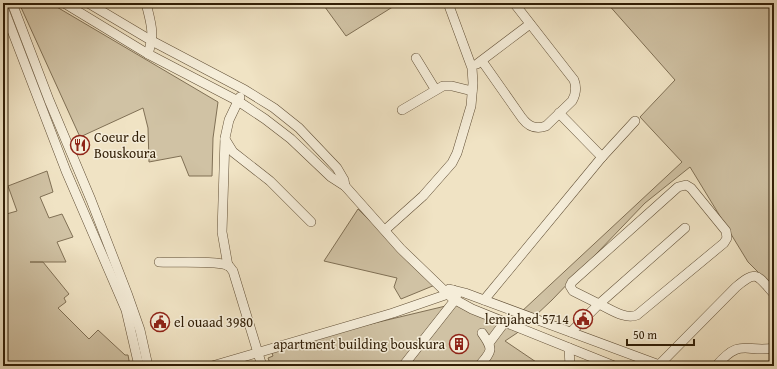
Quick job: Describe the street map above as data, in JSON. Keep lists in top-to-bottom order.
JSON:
{
  "places": {
    "restaurant": ["Coeur de Bouskoura"],
    "public building": ["lemjahed 5714", "el ouaad 3980"],
    "building": ["apartment building bouskura"]
  },
  "scale_bar": "50 m"
}
